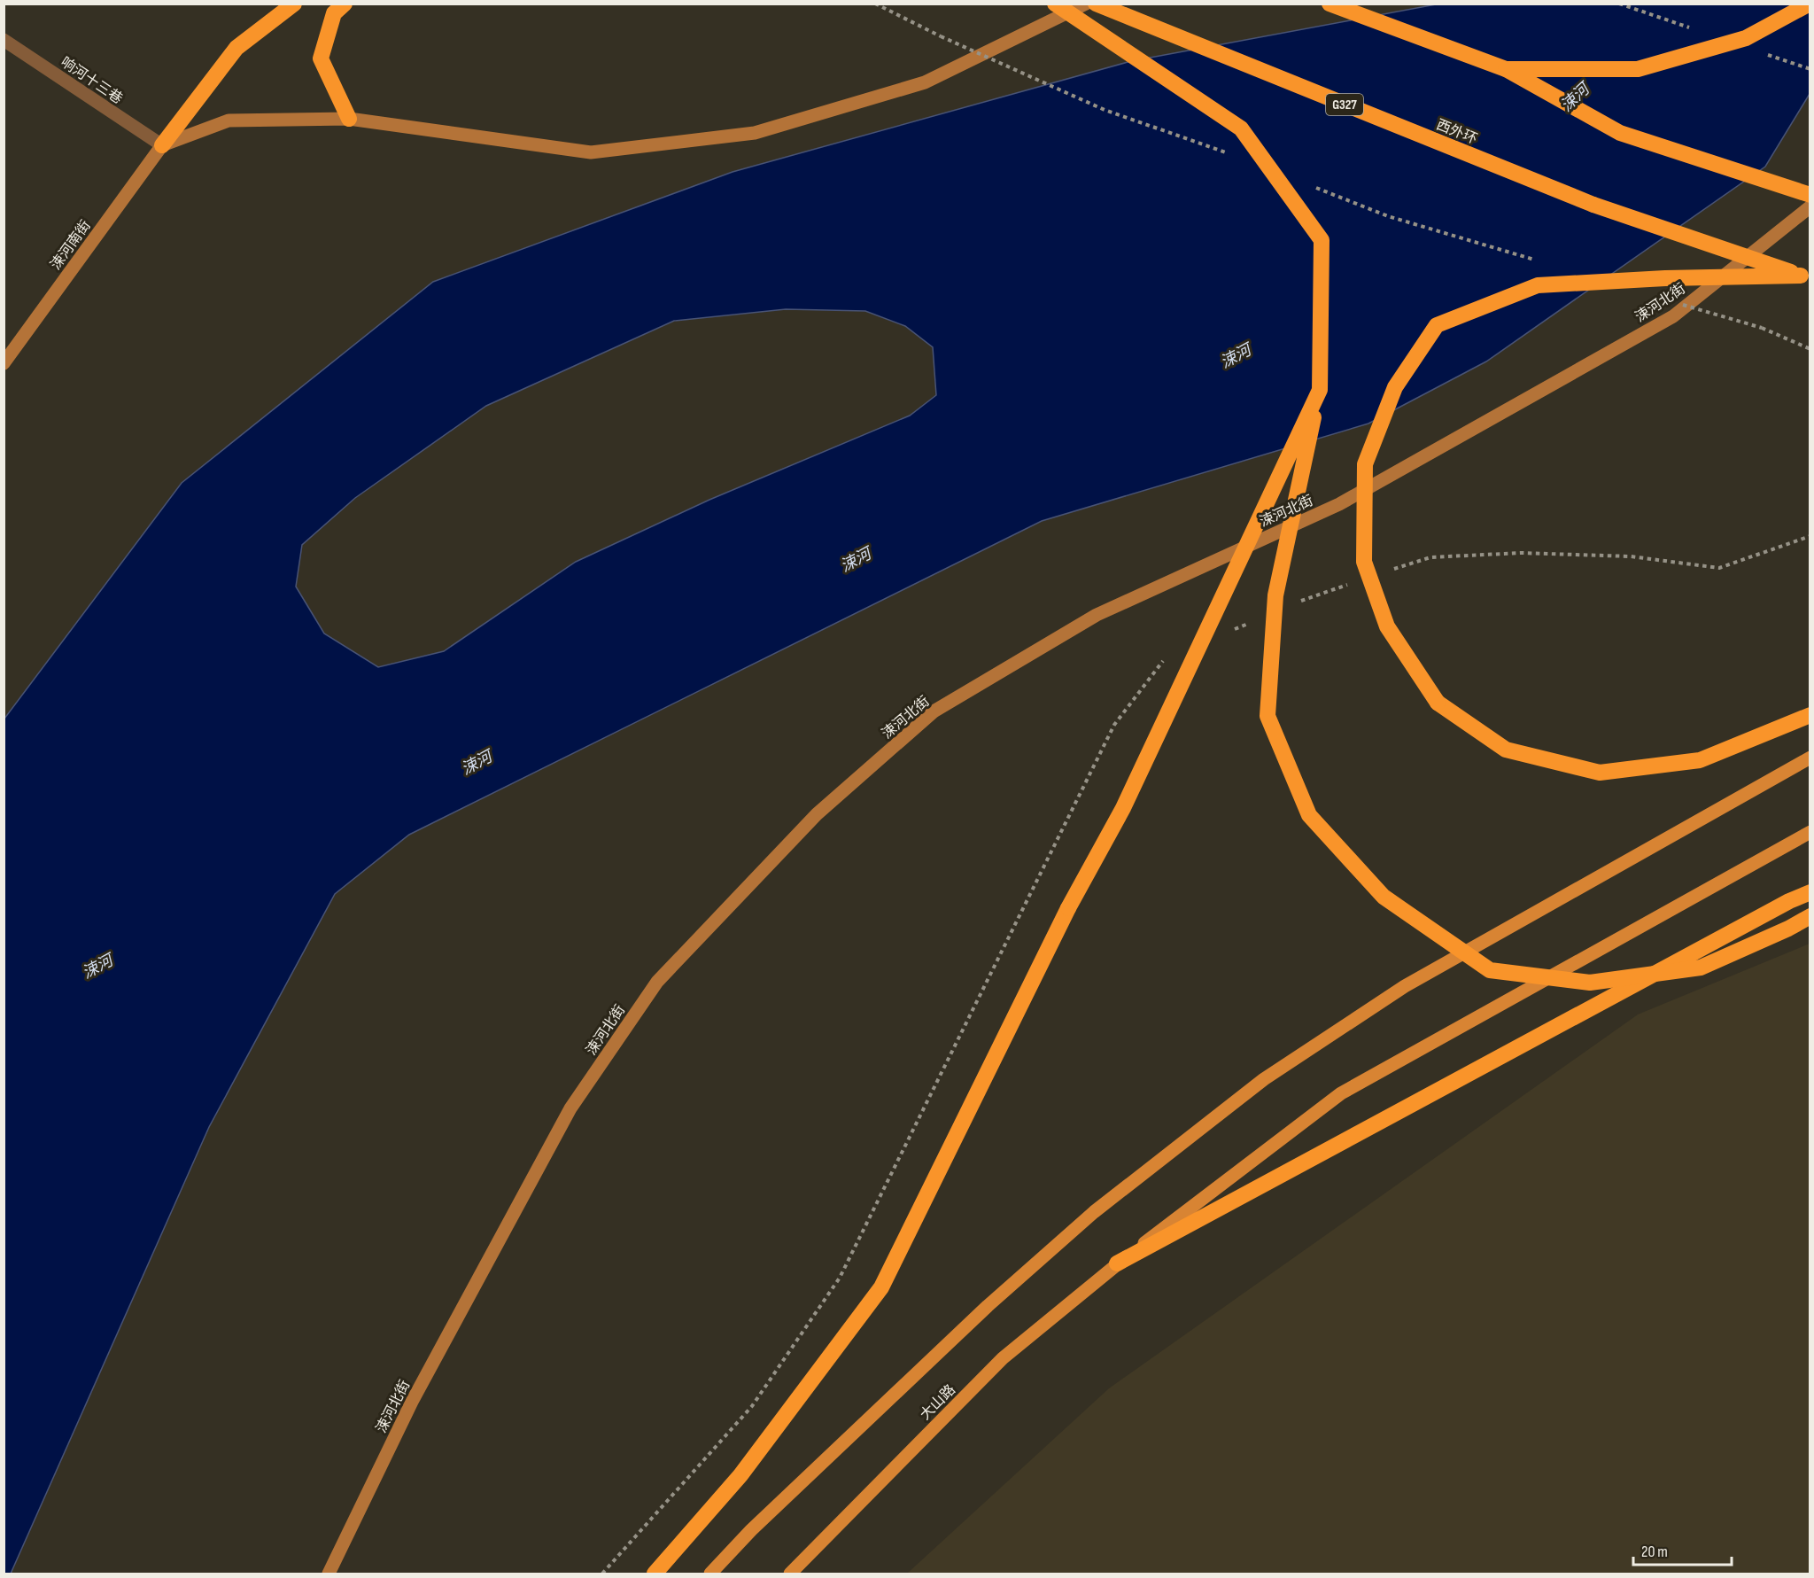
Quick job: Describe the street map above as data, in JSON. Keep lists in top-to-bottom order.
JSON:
{
  "streets": {
    "highway": ["G327", "西外环"],
    "main road": ["涑河南街", "涑河北街", "大山路"],
    "street": ["响河十三巷"]
  },
  "crossings": [
    ["响河十三巷", "涑河南街"]
  ],
  "water": ["涑河"],
  "scale_bar": "20 m"
}
